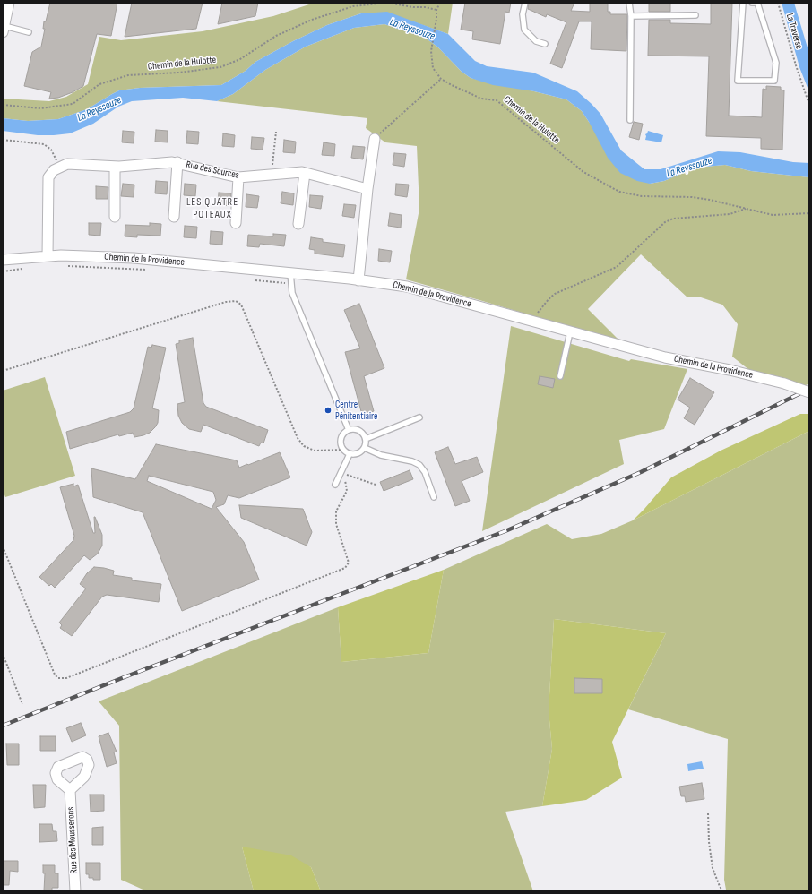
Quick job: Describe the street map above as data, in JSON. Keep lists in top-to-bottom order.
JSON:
{
  "streets": {
    "street": ["Rue des Sources", "Chemin de la Providence", "Rue des Mousserons"],
    "path": ["La Traverse", "Chemin de la Hulotte"]
  },
  "districts": ["LES QUATRE POTEAUX"],
  "water": ["La Reyssouze"],
  "places": ["Centre Pénitentiaire"]
}
